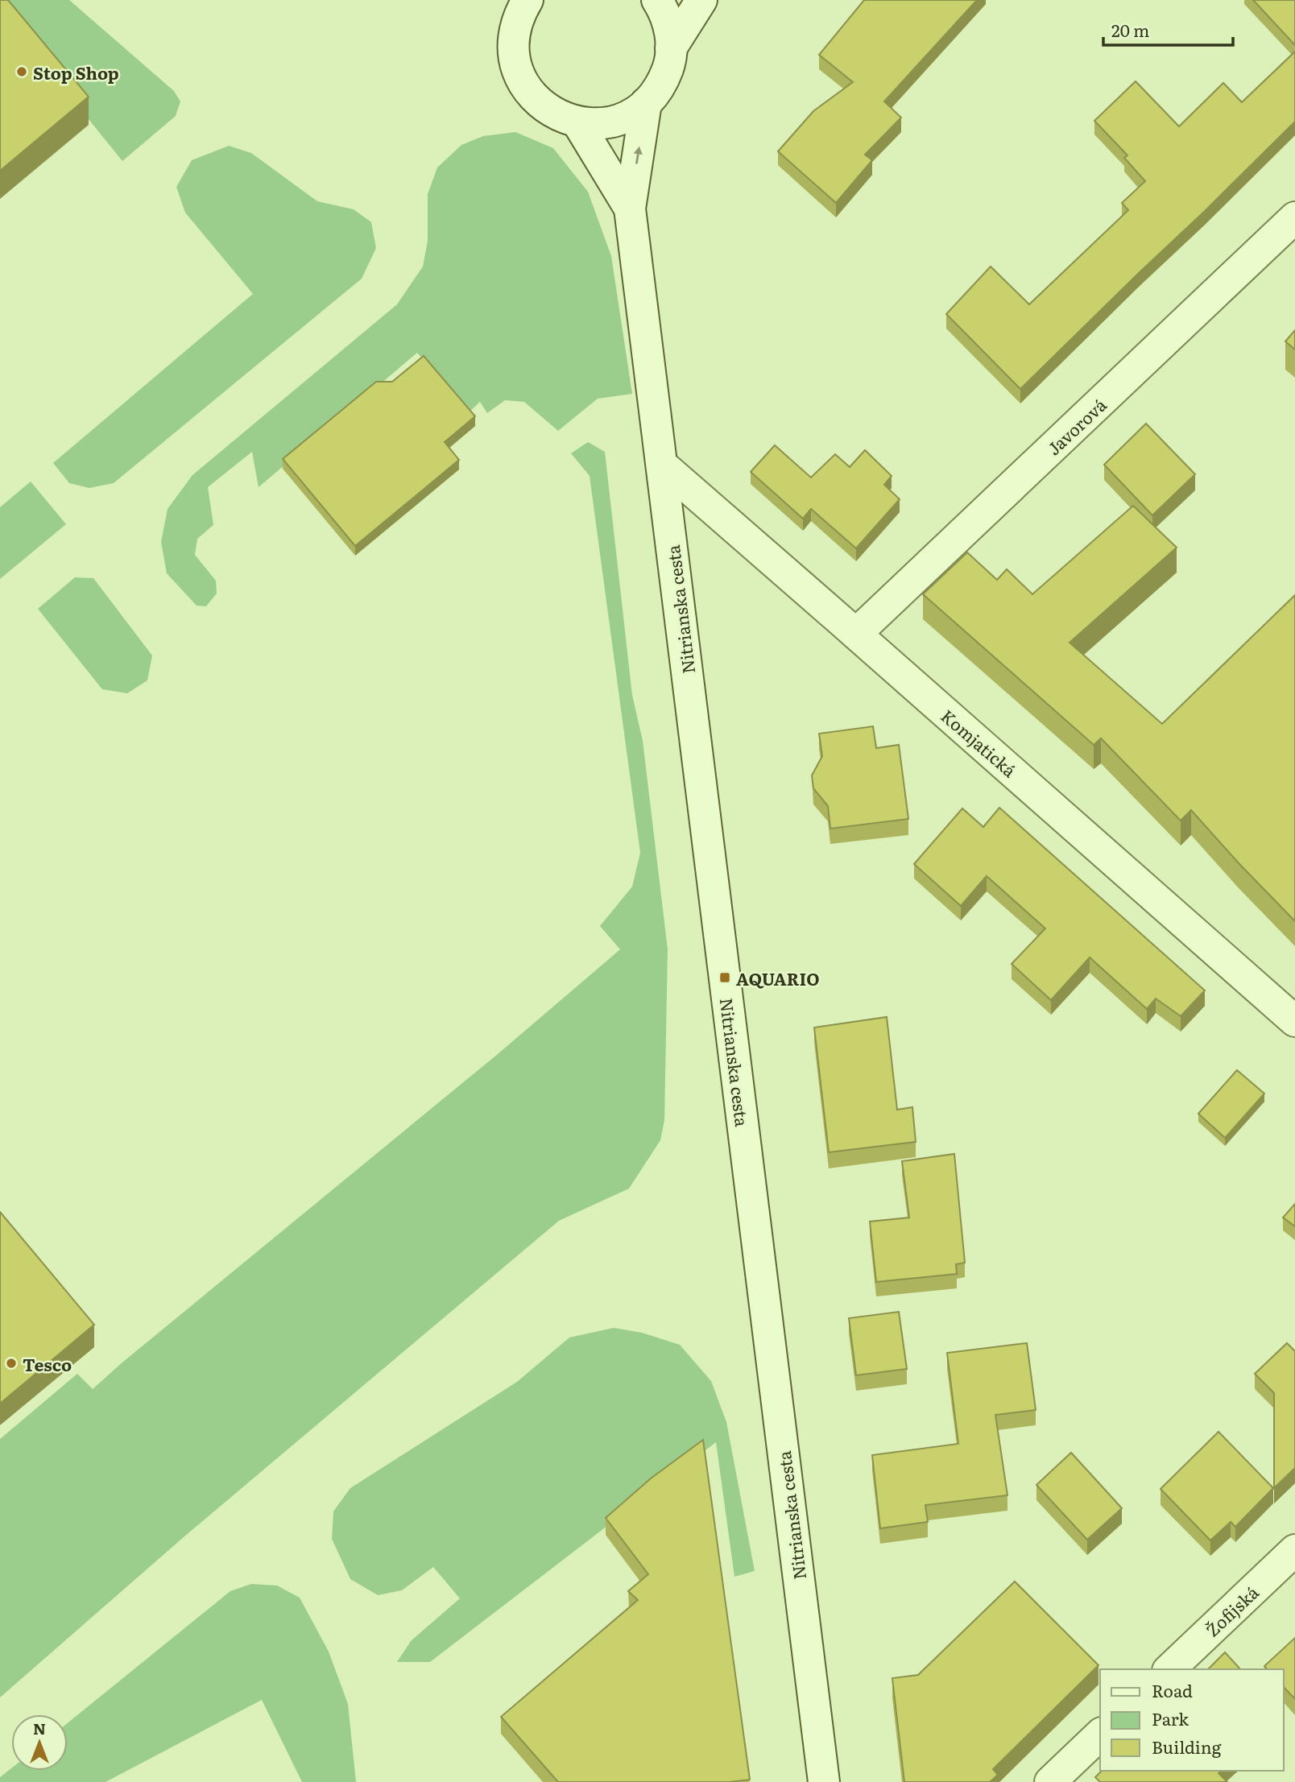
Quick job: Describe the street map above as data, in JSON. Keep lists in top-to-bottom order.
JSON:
{
  "streets": {
    "main road": [
      "Javorová",
      "Nitrianska cesta",
      "Komjatická",
      "Žofijská"
    ]
  },
  "crossings": [
    ["Javorová", "Komjatická"],
    ["Nitrianska cesta", "Komjatická"]
  ],
  "places": {
    "other": ["Stop Shop", "Tesco"],
    "transit": ["AQUARIO"]
  },
  "legend": ["Road", "Park", "Building"],
  "scale_bar": "20 m",
  "north": "top"
}
